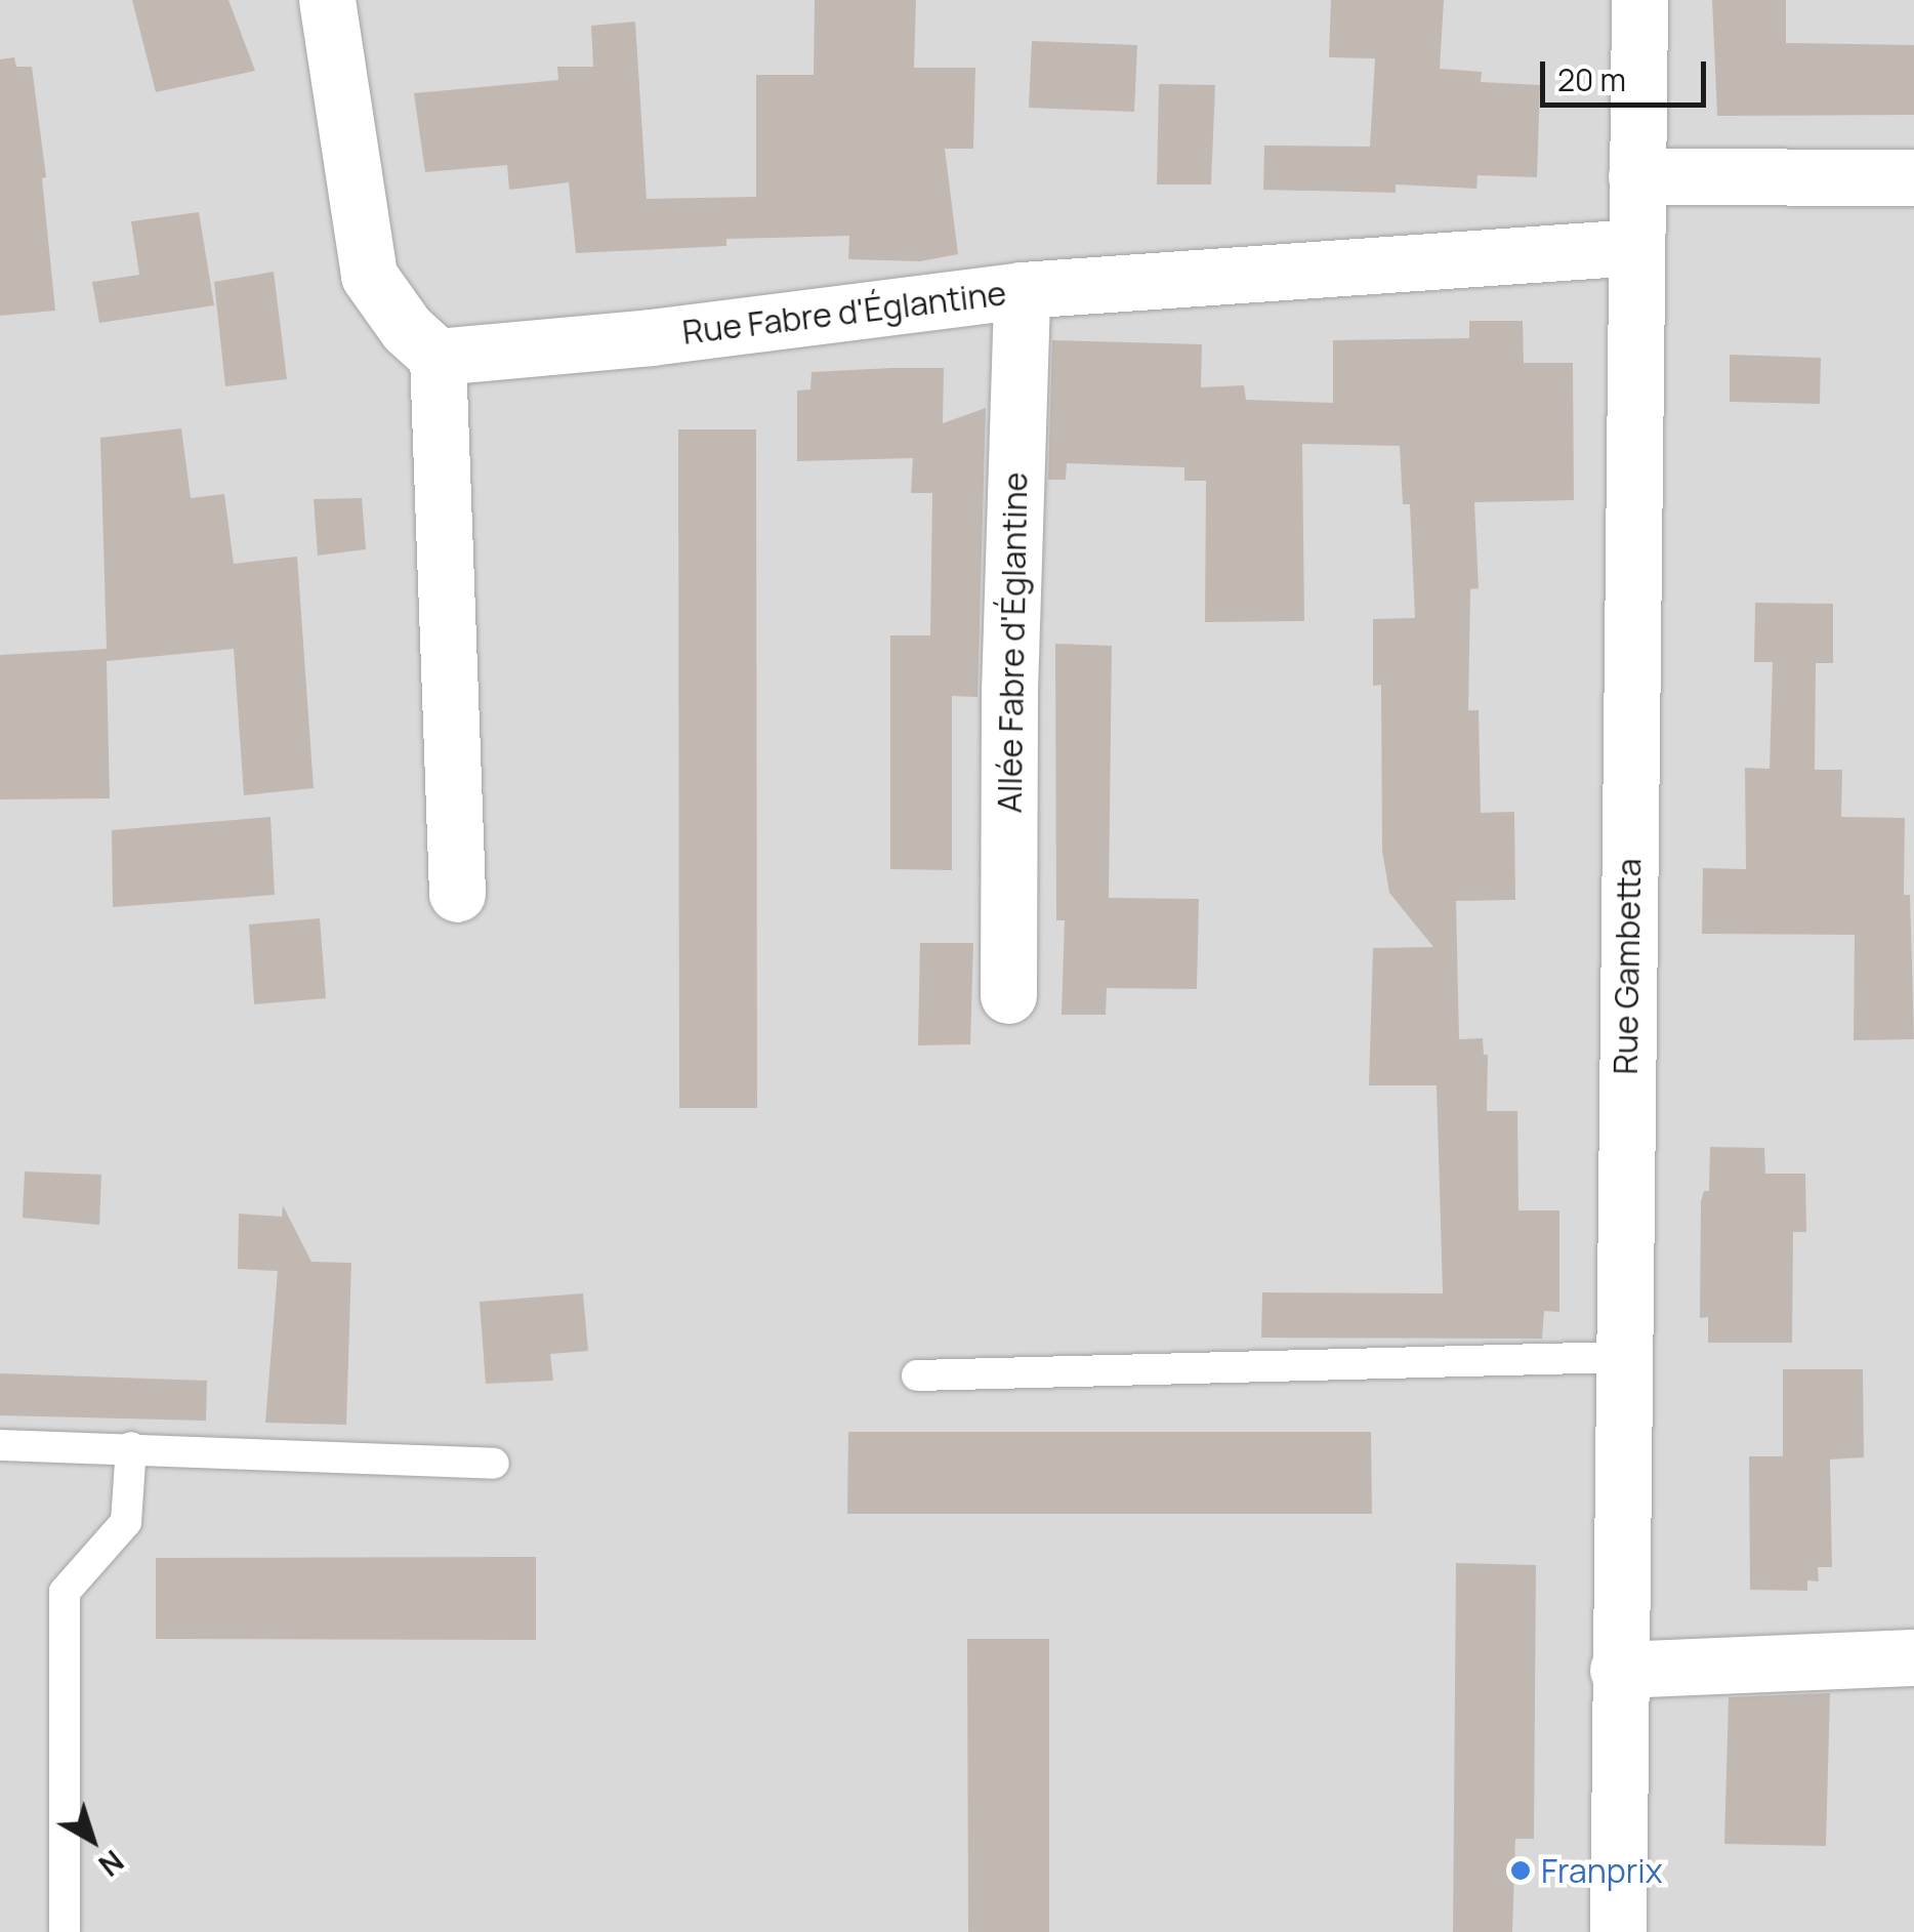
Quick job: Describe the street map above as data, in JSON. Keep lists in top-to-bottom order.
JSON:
{
  "streets": {
    "street": ["Rue Fabre d'Églantine", "Allée Fabre d'Églantine", "Rue Gambetta"]
  },
  "crossings": [
    ["Rue Fabre d'Églantine", "Allée Fabre d'Églantine"],
    ["Rue Fabre d'Églantine", "Rue Gambetta"]
  ],
  "places": ["Franprix"],
  "scale_bar": "20 m",
  "north": "bottom right"
}
